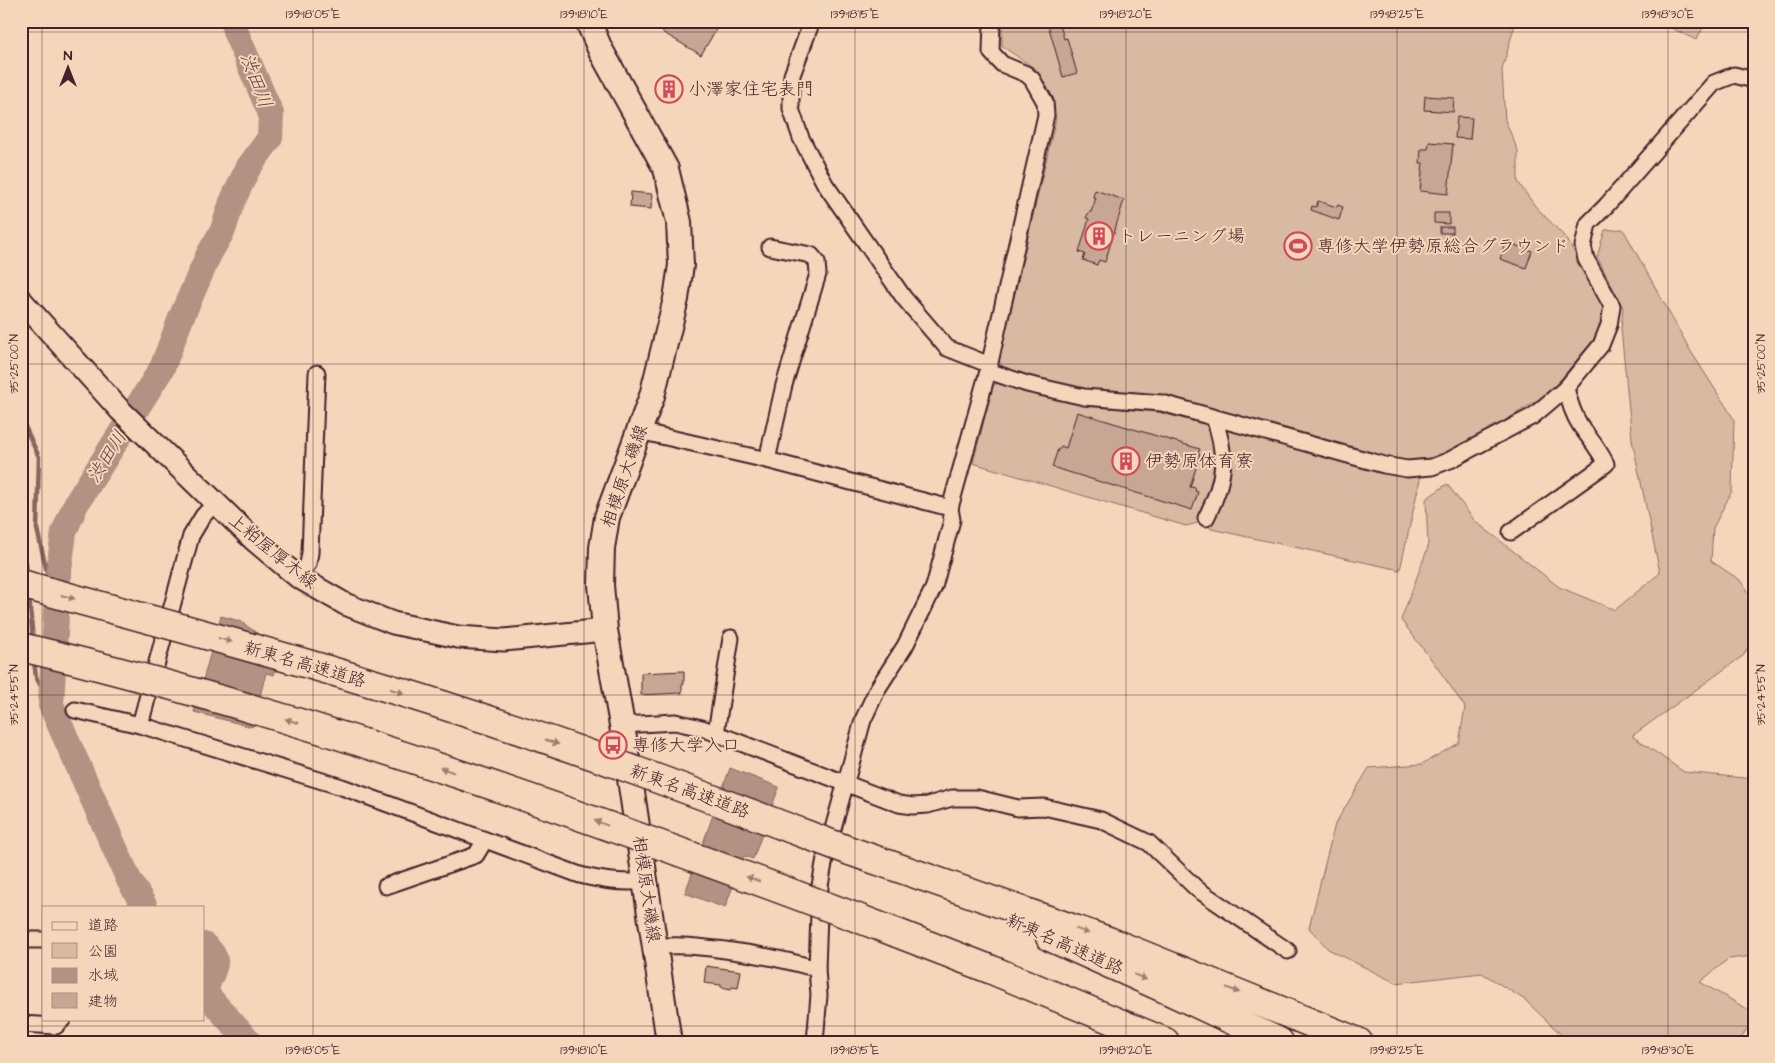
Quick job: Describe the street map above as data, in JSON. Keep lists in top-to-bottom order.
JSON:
{
  "streets": {
    "highway": ["新東名高速道路"],
    "main road": ["相模原大磯線", "上粕屋厚木線"]
  },
  "crossings": [
    ["相模原大磯線", "上粕屋厚木線"]
  ],
  "water": ["渋田川"],
  "places": {
    "building": ["小澤家住宅表門", "トレーニング場", "伊勢原体育寮"],
    "sports": ["専修大学伊勢原総合グラウンド"],
    "bus stop": ["専修大学入口"]
  },
  "legend": [
    "道路",
    "公園",
    "水域",
    "建物"
  ],
  "north": "top",
  "coordinates": [
    "139°18'05\"E",
    "139°18'10\"E",
    "139°18'15\"E",
    "139°18'20\"E",
    "139°18'25\"E",
    "139°18'30\"E",
    "35°25'00\"N",
    "35°24'55\"N"
  ]
}
